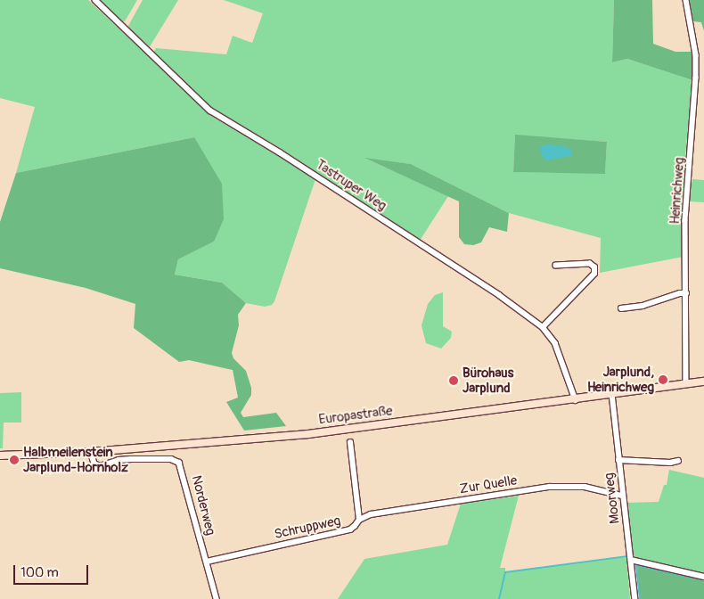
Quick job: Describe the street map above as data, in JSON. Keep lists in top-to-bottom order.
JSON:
{
  "streets": {
    "main road": ["Europastraße"],
    "street": [
      "Tastruper Weg",
      "Heinrichweg",
      "Zur Quelle",
      "Moorweg",
      "Norderweg",
      "Schruppweg"
    ]
  },
  "crossings": [
    ["Tastruper Weg", "Europastraße"],
    ["Heinrichweg", "Europastraße"],
    ["Europastraße", "Moorweg"],
    ["Europastraße", "Norderweg"],
    ["Zur Quelle", "Moorweg"],
    ["Zur Quelle", "Schruppweg"],
    ["Norderweg", "Schruppweg"]
  ],
  "places": ["Jarplund, Heinrichweg", "Bürohaus Jarplund", "Halbmeilenstein Jarplund-Hornholz"],
  "scale_bar": "100 m"
}
